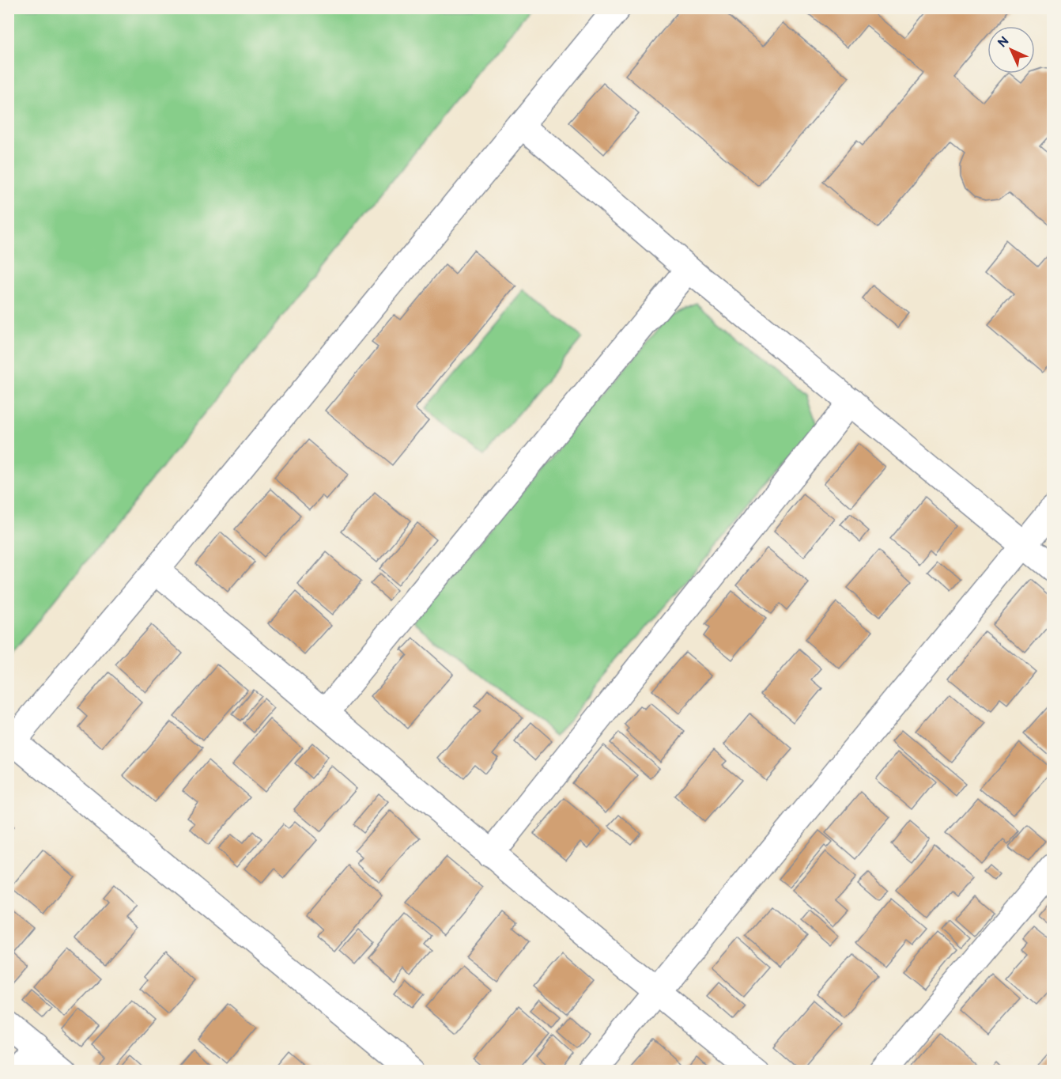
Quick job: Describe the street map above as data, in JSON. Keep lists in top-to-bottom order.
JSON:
{
  "north": "top left"
}
